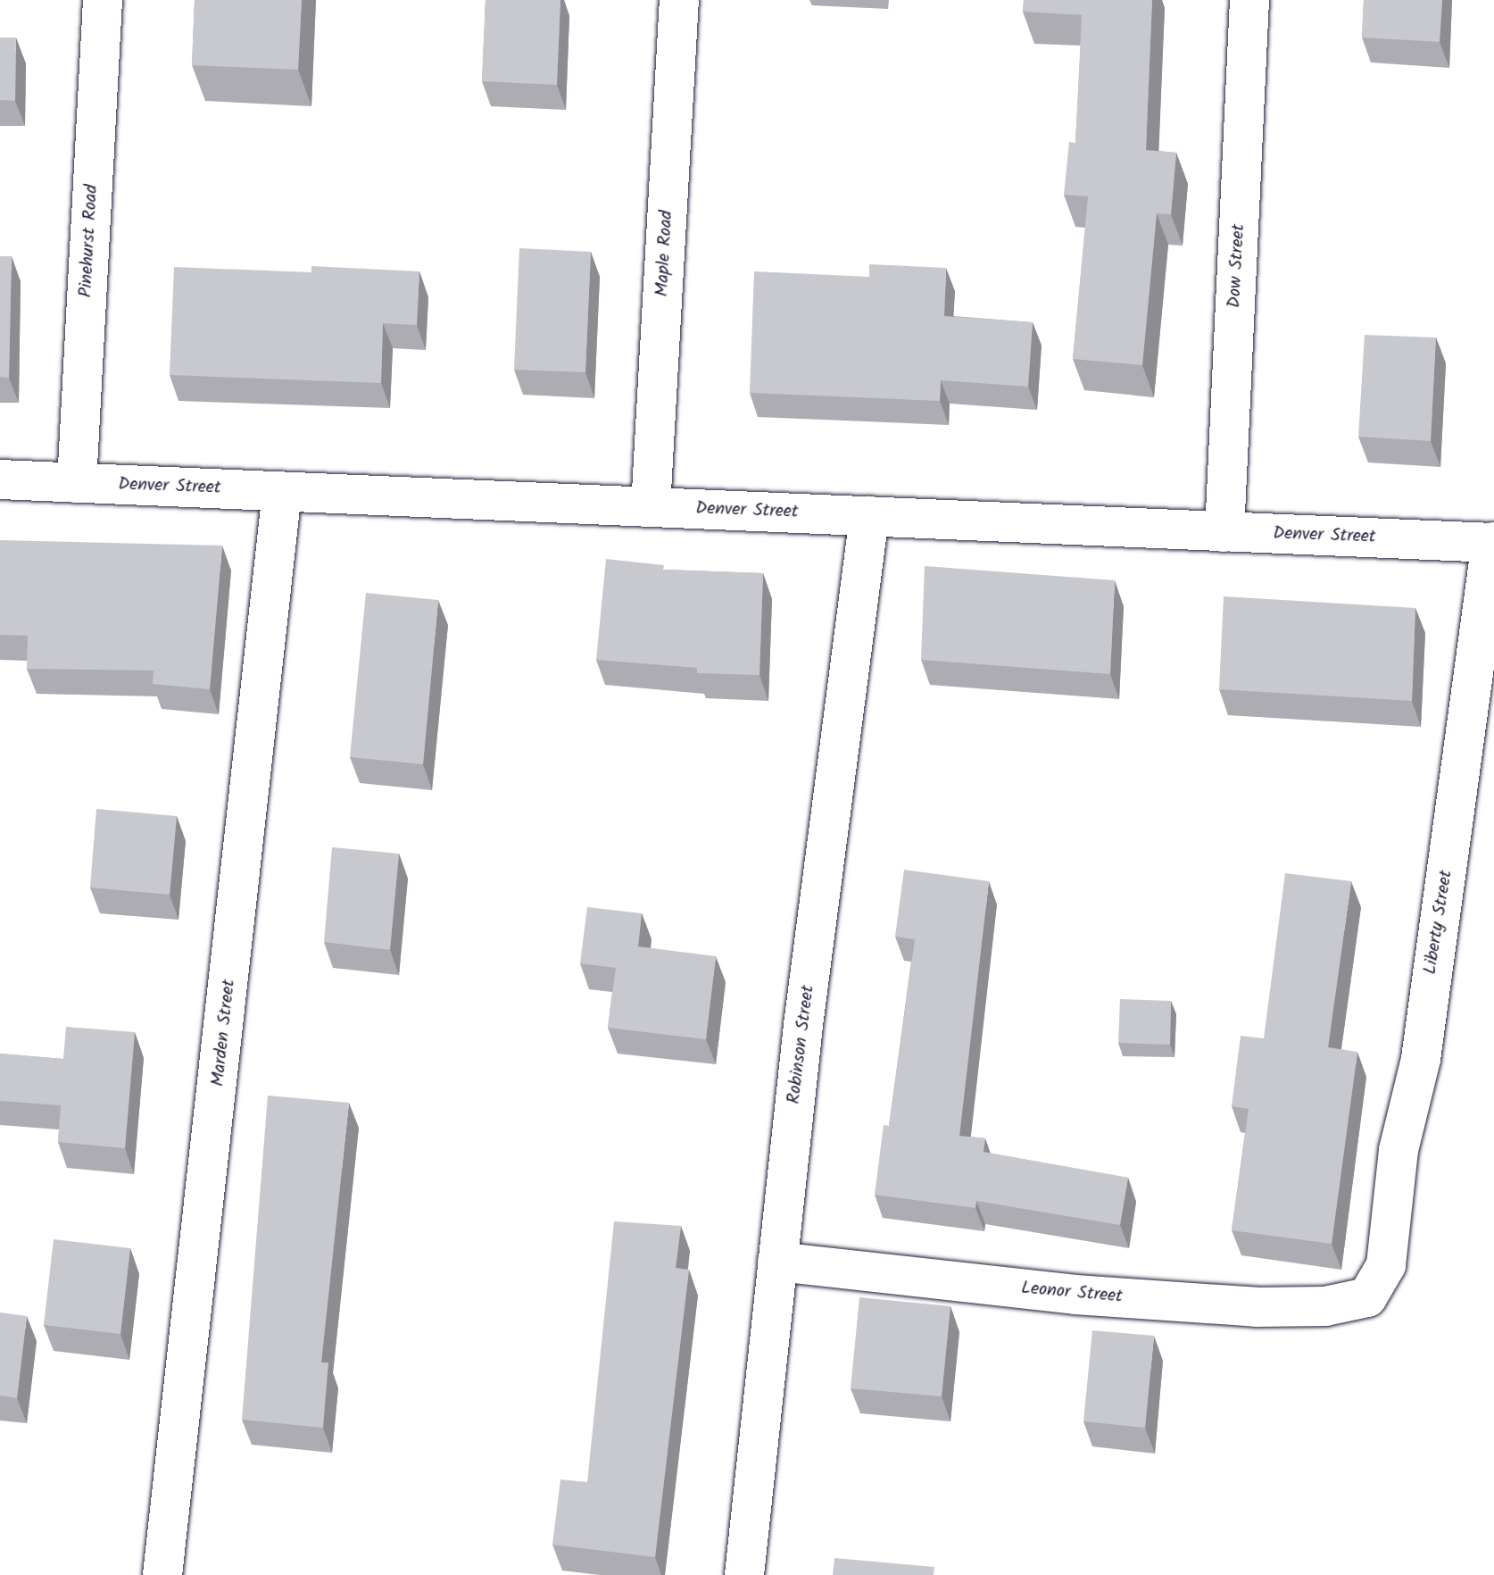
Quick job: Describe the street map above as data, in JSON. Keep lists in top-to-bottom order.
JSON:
{
  "streets": {
    "street": [
      "Pinehurst Road",
      "Maple Road",
      "Dow Street",
      "Denver Street",
      "Liberty Street",
      "Marden Street",
      "Robinson Street",
      "Leonor Street"
    ]
  },
  "crossings": [
    ["Pinehurst Road", "Denver Street"],
    ["Maple Road", "Denver Street"],
    ["Dow Street", "Denver Street"],
    ["Denver Street", "Liberty Street"],
    ["Denver Street", "Marden Street"],
    ["Denver Street", "Robinson Street"],
    ["Liberty Street", "Leonor Street"],
    ["Robinson Street", "Leonor Street"]
  ]
}
